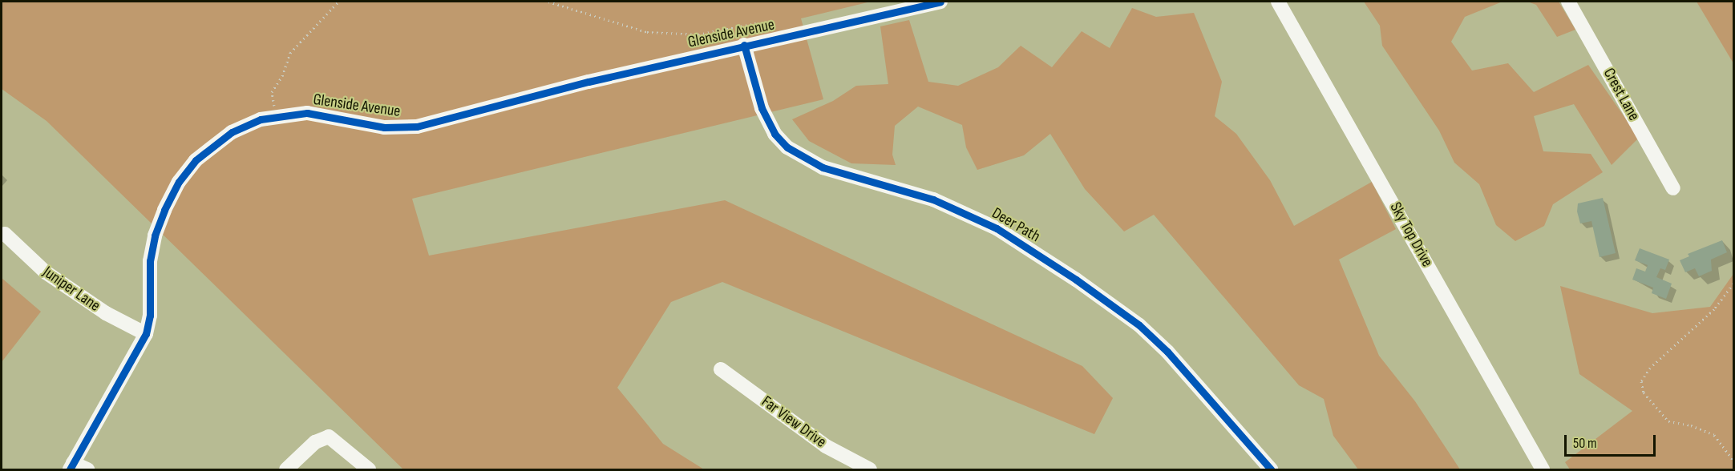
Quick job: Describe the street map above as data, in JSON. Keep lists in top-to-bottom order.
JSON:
{
  "streets": {
    "street": [
      "Glenside Avenue",
      "Crest Lane",
      "Deer Path",
      "Sky Top Drive",
      "Juniper Lane",
      "Far View Drive"
    ]
  },
  "crossings": [
    ["Glenside Avenue", "Deer Path"],
    ["Glenside Avenue", "Juniper Lane"]
  ],
  "scale_bar": "50 m"
}
